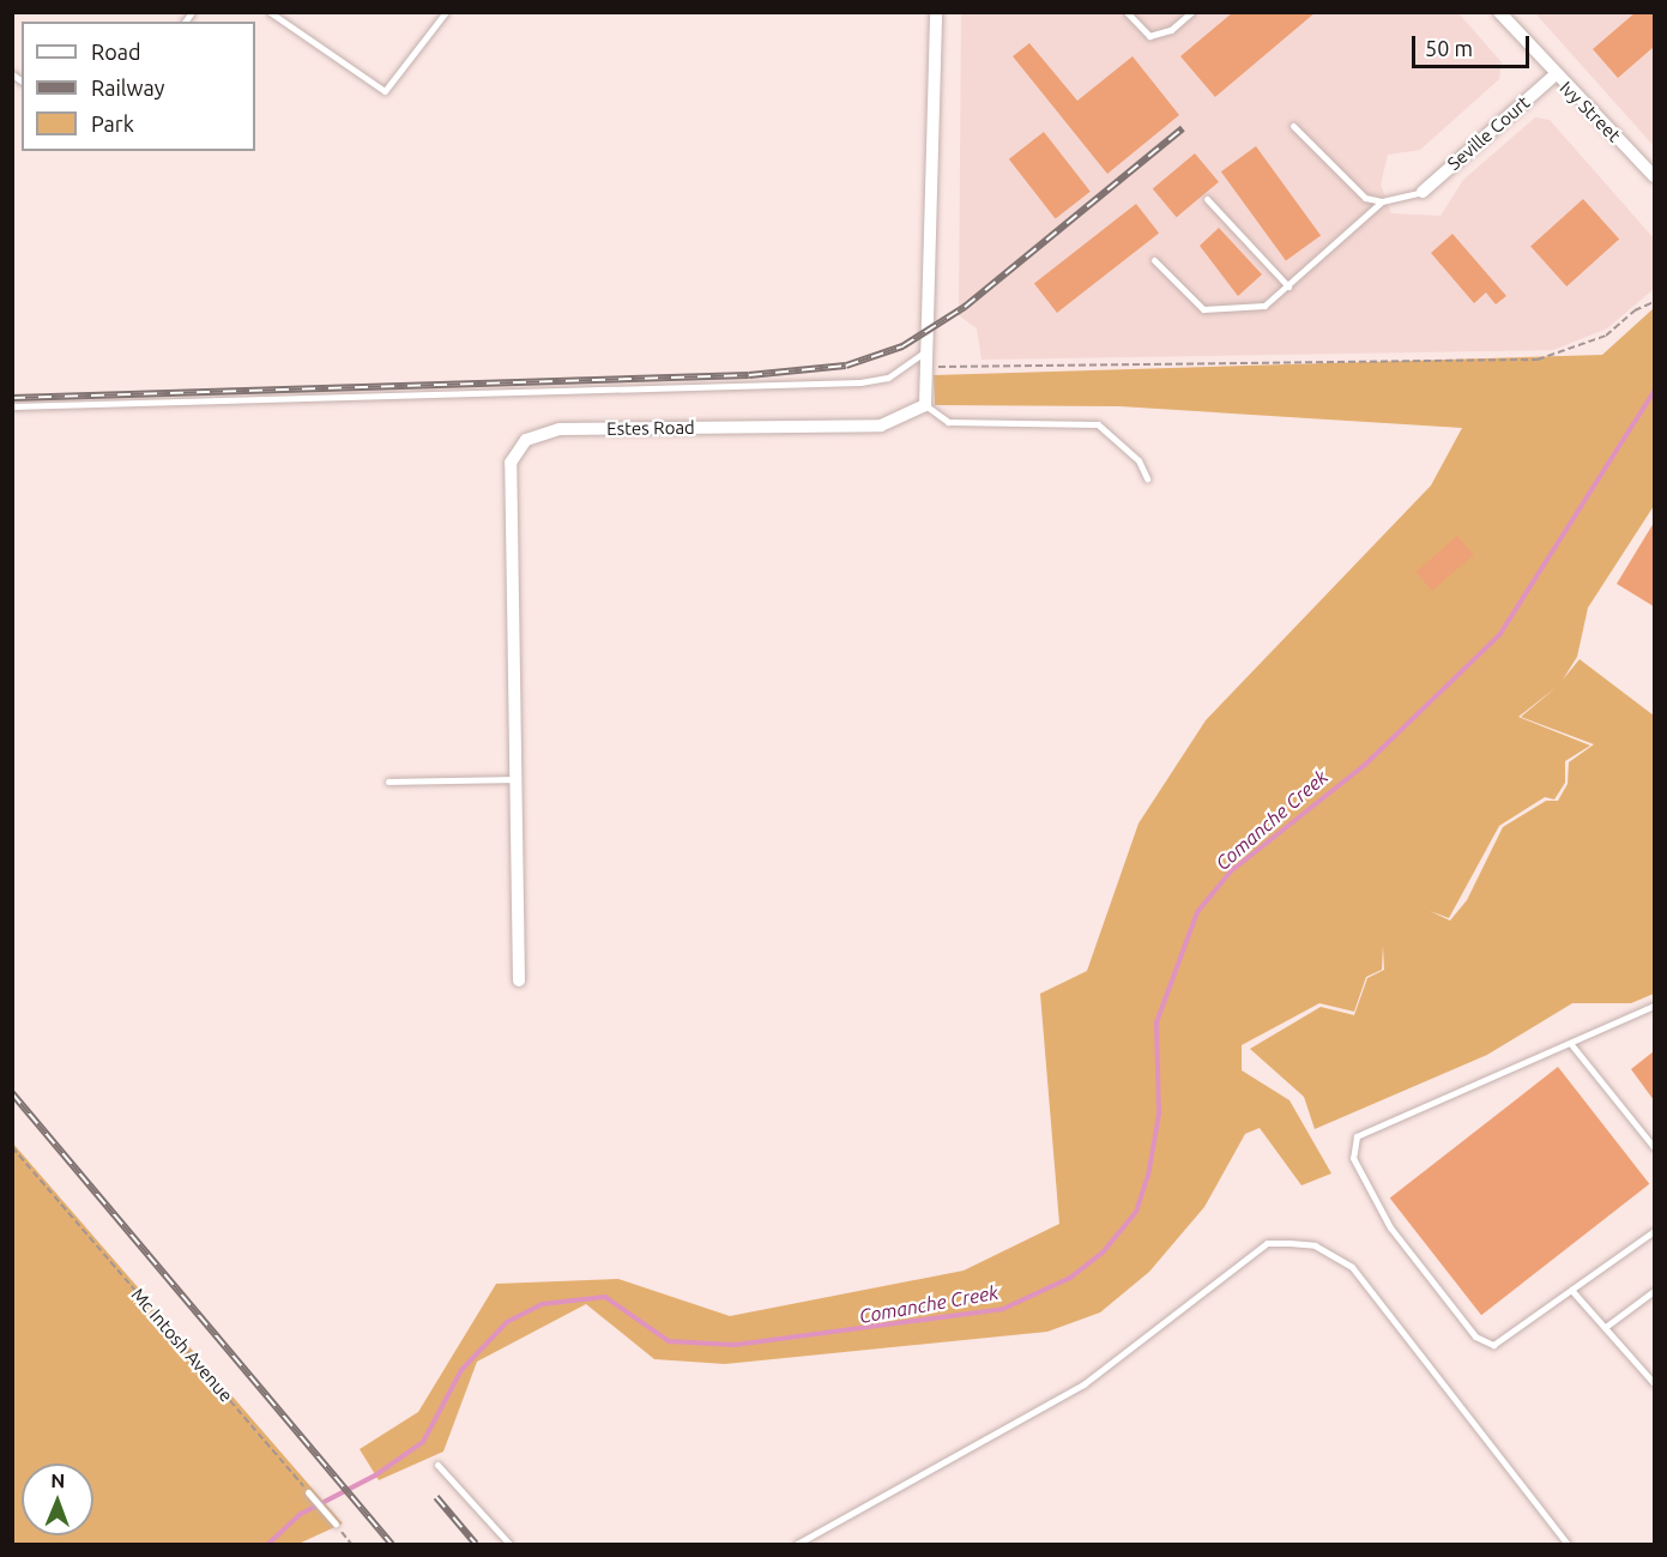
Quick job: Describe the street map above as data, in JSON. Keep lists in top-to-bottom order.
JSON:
{
  "streets": {
    "street": ["Ivy Street", "Seville Court", "Estes Road"],
    "path": ["Mc Intosh Avenue"]
  },
  "crossings": [
    ["Ivy Street", "Seville Court"]
  ],
  "water": ["Comanche Creek"],
  "legend": ["Road", "Railway", "Park"],
  "scale_bar": "50 m",
  "north": "top"
}
